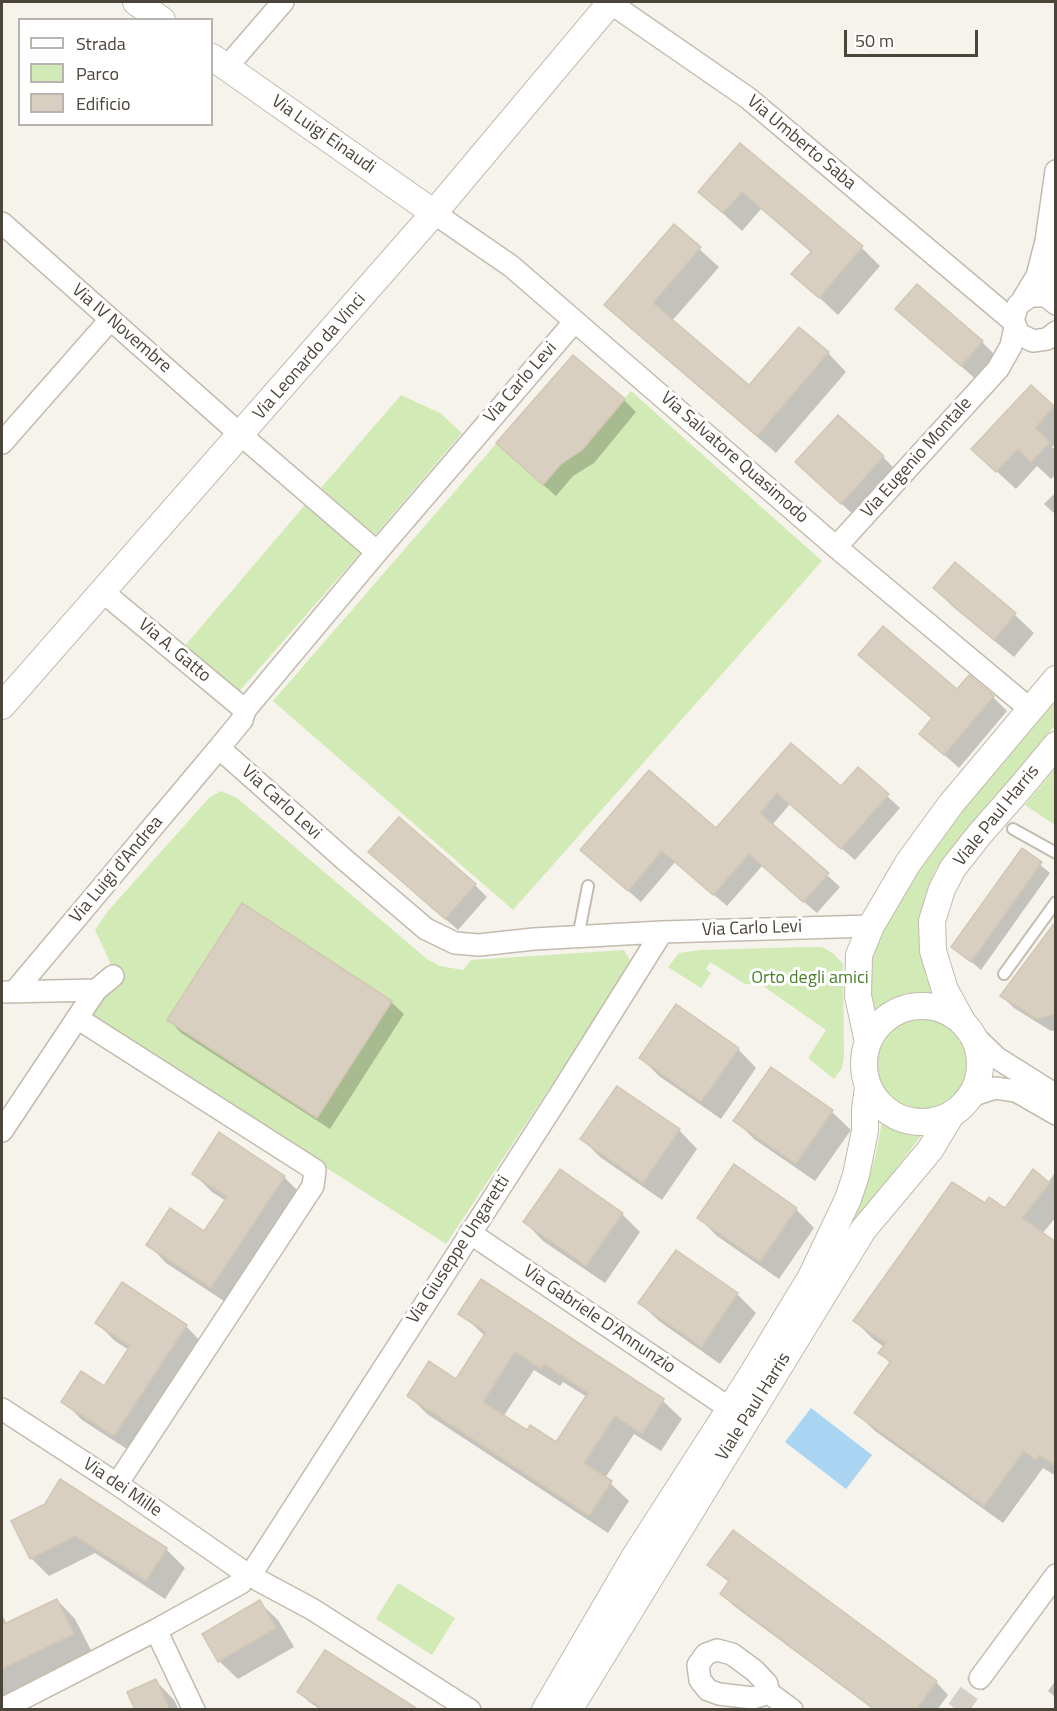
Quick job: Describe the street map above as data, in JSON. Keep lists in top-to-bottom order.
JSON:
{
  "streets": {
    "street": [
      "Via Luigi Einaudi",
      "Via Umberto Saba",
      "Via IV Novembre",
      "Via Leonardo da Vinci",
      "Via Carlo Levi",
      "Via Salvatore Quasimodo",
      "Via Eugenio Montale",
      "Via A. Gatto",
      "Viale Paul Harris",
      "Via Luigi d'Andrea",
      "Via Giuseppe Ungaretti",
      "Via Gabriele D'Annunzio",
      "Via dei Mille"
    ]
  },
  "crossings": [
    ["Via Luigi Einaudi", "Via Leonardo da Vinci"],
    ["Via Luigi Einaudi", "Via Salvatore Quasimodo"],
    ["Via Umberto Saba", "Via Leonardo da Vinci"],
    ["Via Umberto Saba", "Via Eugenio Montale"],
    ["Via IV Novembre", "Via Leonardo da Vinci"],
    ["Via IV Novembre", "Via Carlo Levi"],
    ["Via Leonardo da Vinci", "Via Salvatore Quasimodo"],
    ["Via Leonardo da Vinci", "Via A. Gatto"],
    ["Via Carlo Levi", "Via Salvatore Quasimodo"],
    ["Via Carlo Levi", "Via A. Gatto"],
    ["Via Carlo Levi", "Via Luigi d'Andrea"],
    ["Via Carlo Levi", "Via Giuseppe Ungaretti"],
    ["Via Salvatore Quasimodo", "Via Eugenio Montale"],
    ["Viale Paul Harris", "Via Gabriele D'Annunzio"],
    ["Via Giuseppe Ungaretti", "Via Gabriele D'Annunzio"],
    ["Via Giuseppe Ungaretti", "Via dei Mille"]
  ],
  "parks": ["Orto degli amici"],
  "legend": ["Strada", "Parco", "Edificio"],
  "scale_bar": "50 m"
}
